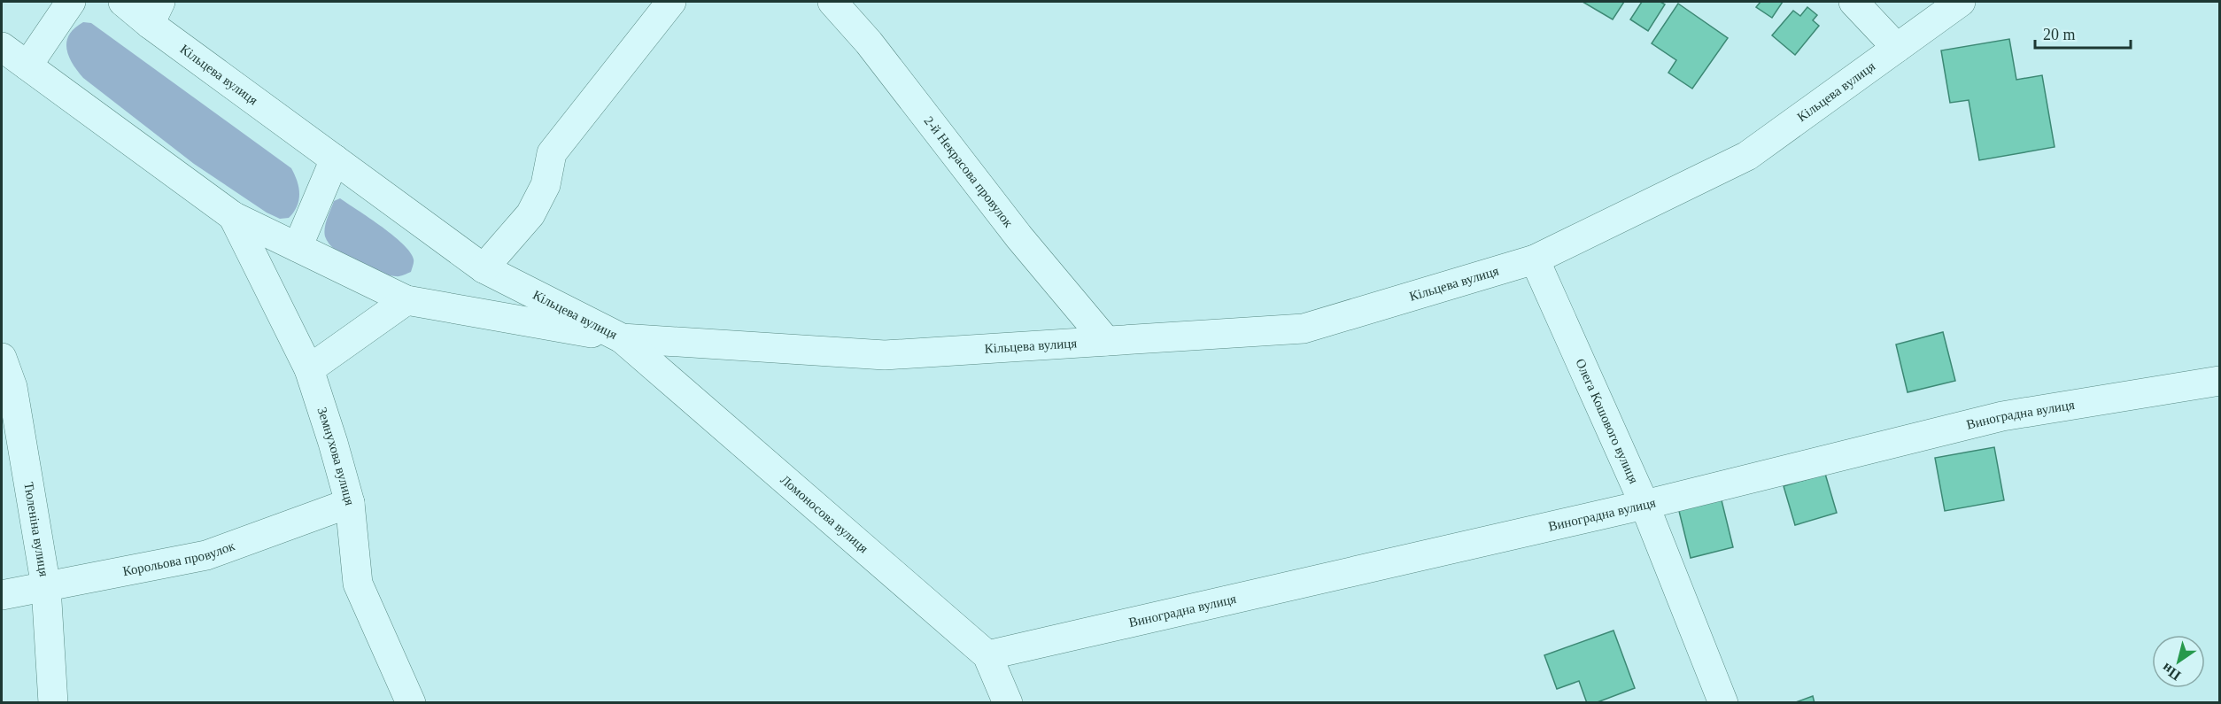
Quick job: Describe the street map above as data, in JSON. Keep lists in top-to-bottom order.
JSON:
{
  "streets": {
    "street": [
      "Кільцева вулиця",
      "2-й Некрасова провулок",
      "Виноградна вулиця",
      "Олега Кошового вулиця",
      "Земнухова вулиця",
      "Ломоносова вулиця",
      "Тюленіна вулиця",
      "Корольова провулок"
    ]
  },
  "crossings": [
    ["Кільцева вулиця", "2-й Некрасова провулок"],
    ["Кільцева вулиця", "Олега Кошового вулиця"],
    ["Кільцева вулиця", "Ломоносова вулиця"],
    ["Виноградна вулиця", "Олега Кошового вулиця"],
    ["Виноградна вулиця", "Ломоносова вулиця"],
    ["Земнухова вулиця", "Корольова провулок"],
    ["Тюленіна вулиця", "Корольова провулок"]
  ],
  "scale_bar": "20 m",
  "north": "bottom left"
}
